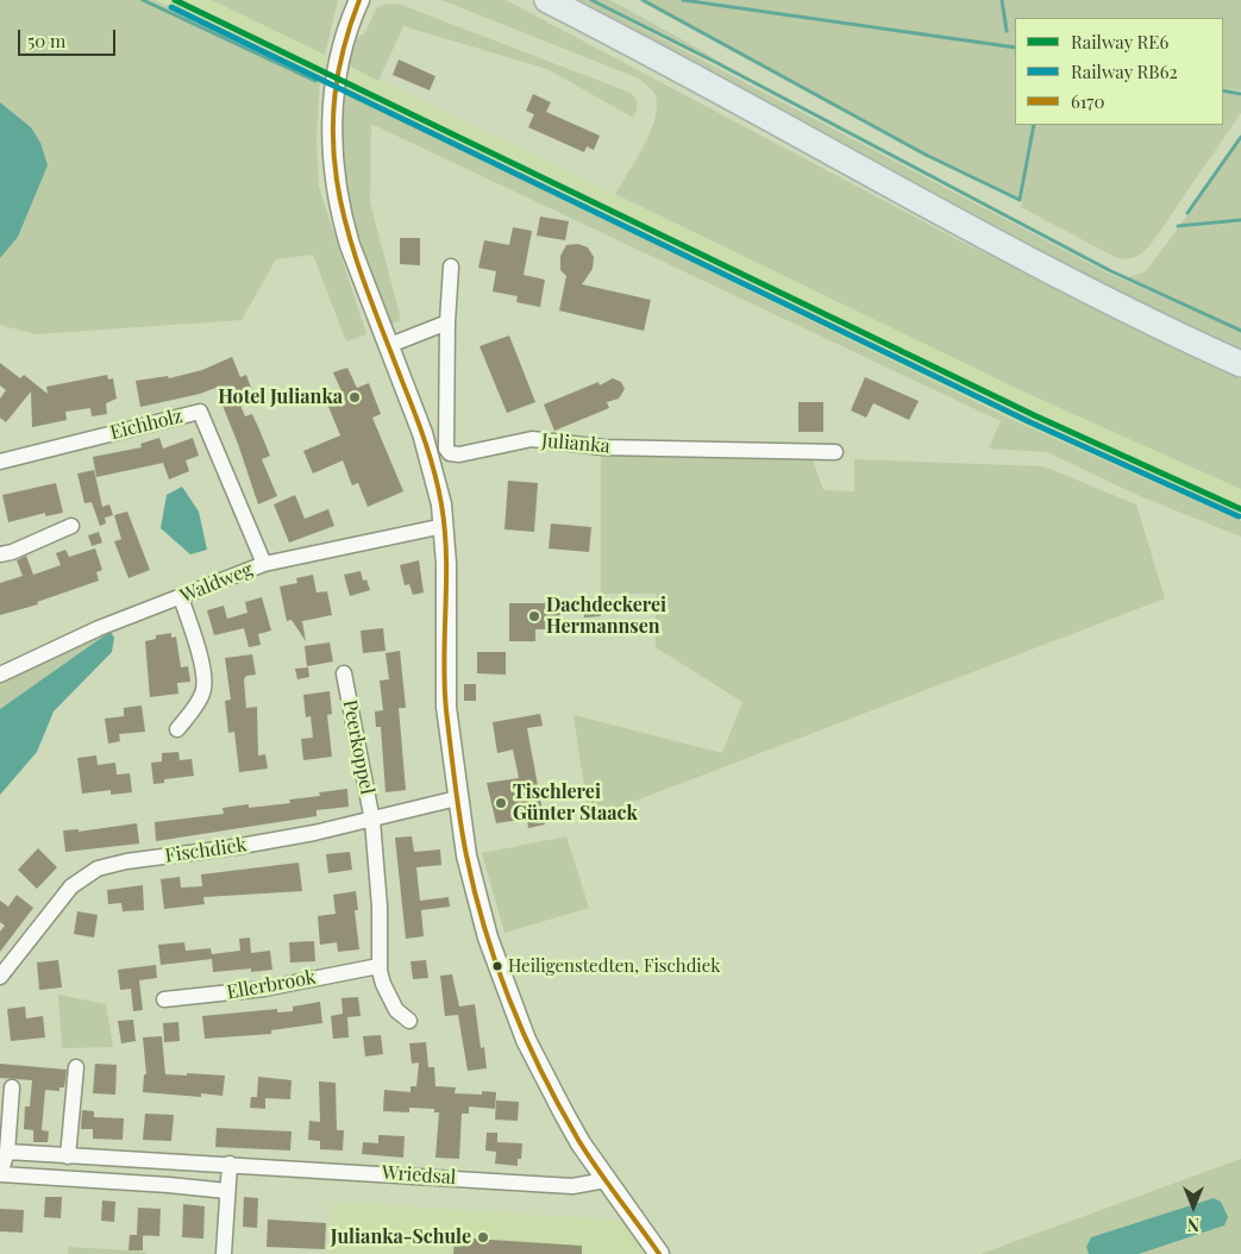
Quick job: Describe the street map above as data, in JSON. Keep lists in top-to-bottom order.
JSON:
{
  "streets": {
    "street": [
      "Eichholz",
      "Julianka",
      "Waldweg",
      "Peerkoppel",
      "Fischdiek",
      "Ellerbrook",
      "Wriedsal"
    ]
  },
  "crossings": [
    ["Eichholz", "Waldweg"],
    ["Peerkoppel", "Fischdiek"]
  ],
  "places": [
    "Hotel Julianka",
    "Dachdeckerei Hermannsen",
    "Tischlerei Günter Staack",
    "Heiligenstedten, Fischdiek",
    "Julianka-Schule"
  ],
  "lines": ["rail line RE6", "transit line 6170", "rail line RB62"],
  "legend": ["Railway RE6", "Railway RB62", "6170"],
  "scale_bar": "50 m",
  "north": "bottom"
}
